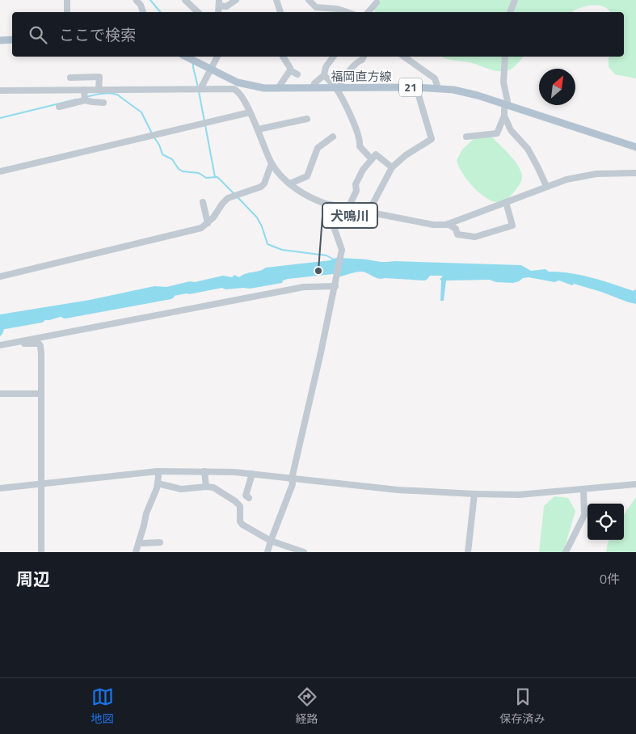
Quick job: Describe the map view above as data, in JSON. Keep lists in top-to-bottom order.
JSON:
{
  "streets": {
    "main road": ["福岡直方線", "21"]
  },
  "places": ["犬鳴川"],
  "north": "top right",
  "page": {
    "search": "ここで検索",
    "heading": ["周辺", "0件"],
    "nav": ["地図", "経路", "保存済み"]
  }
}
